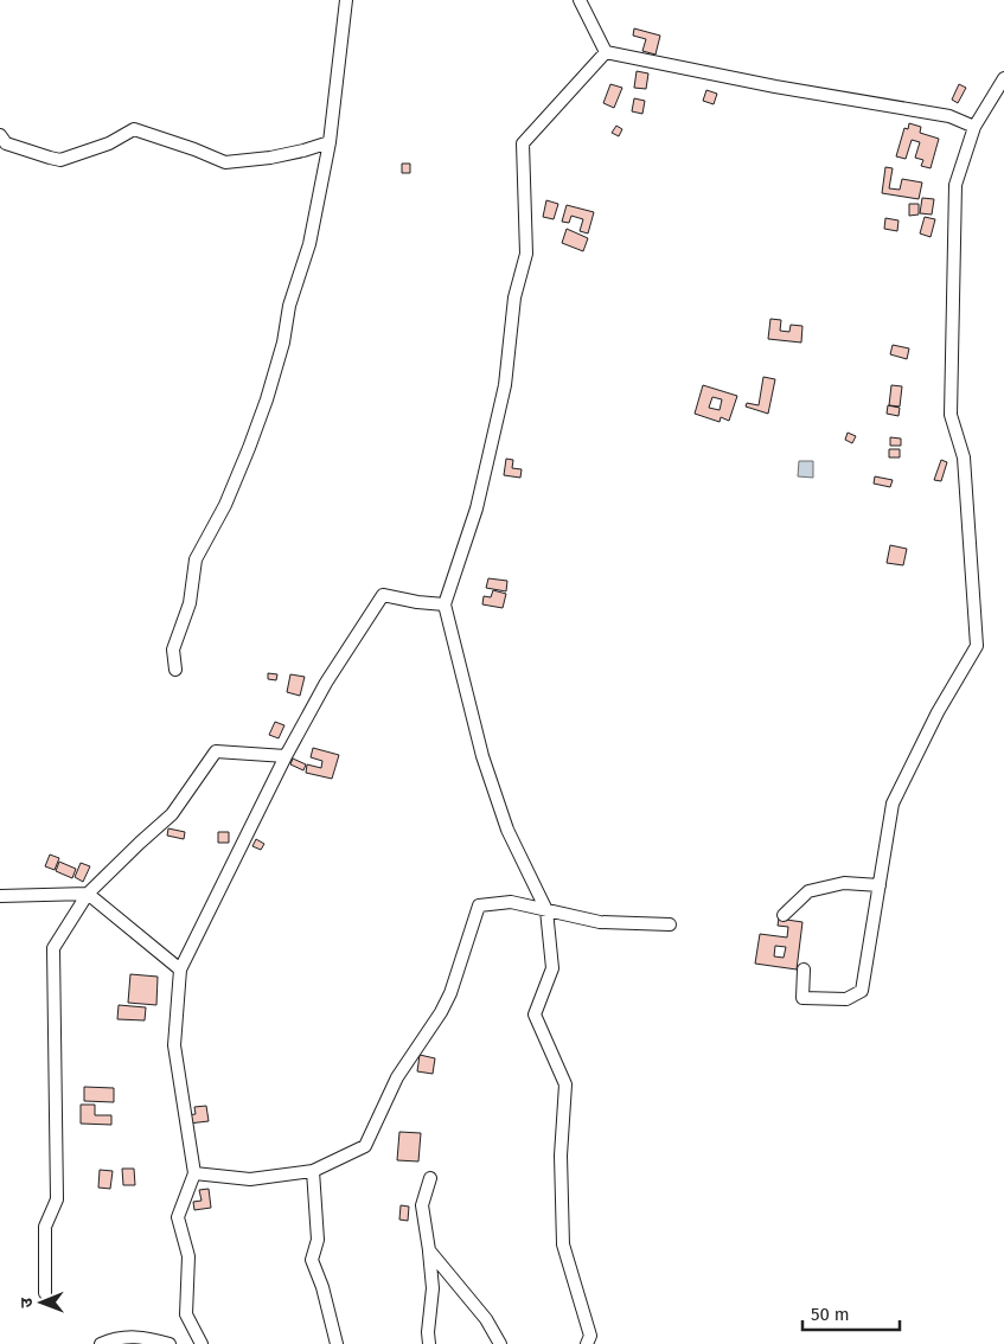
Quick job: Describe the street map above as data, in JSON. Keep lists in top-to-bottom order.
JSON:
{
  "scale_bar": "50 m",
  "north": "left"
}
